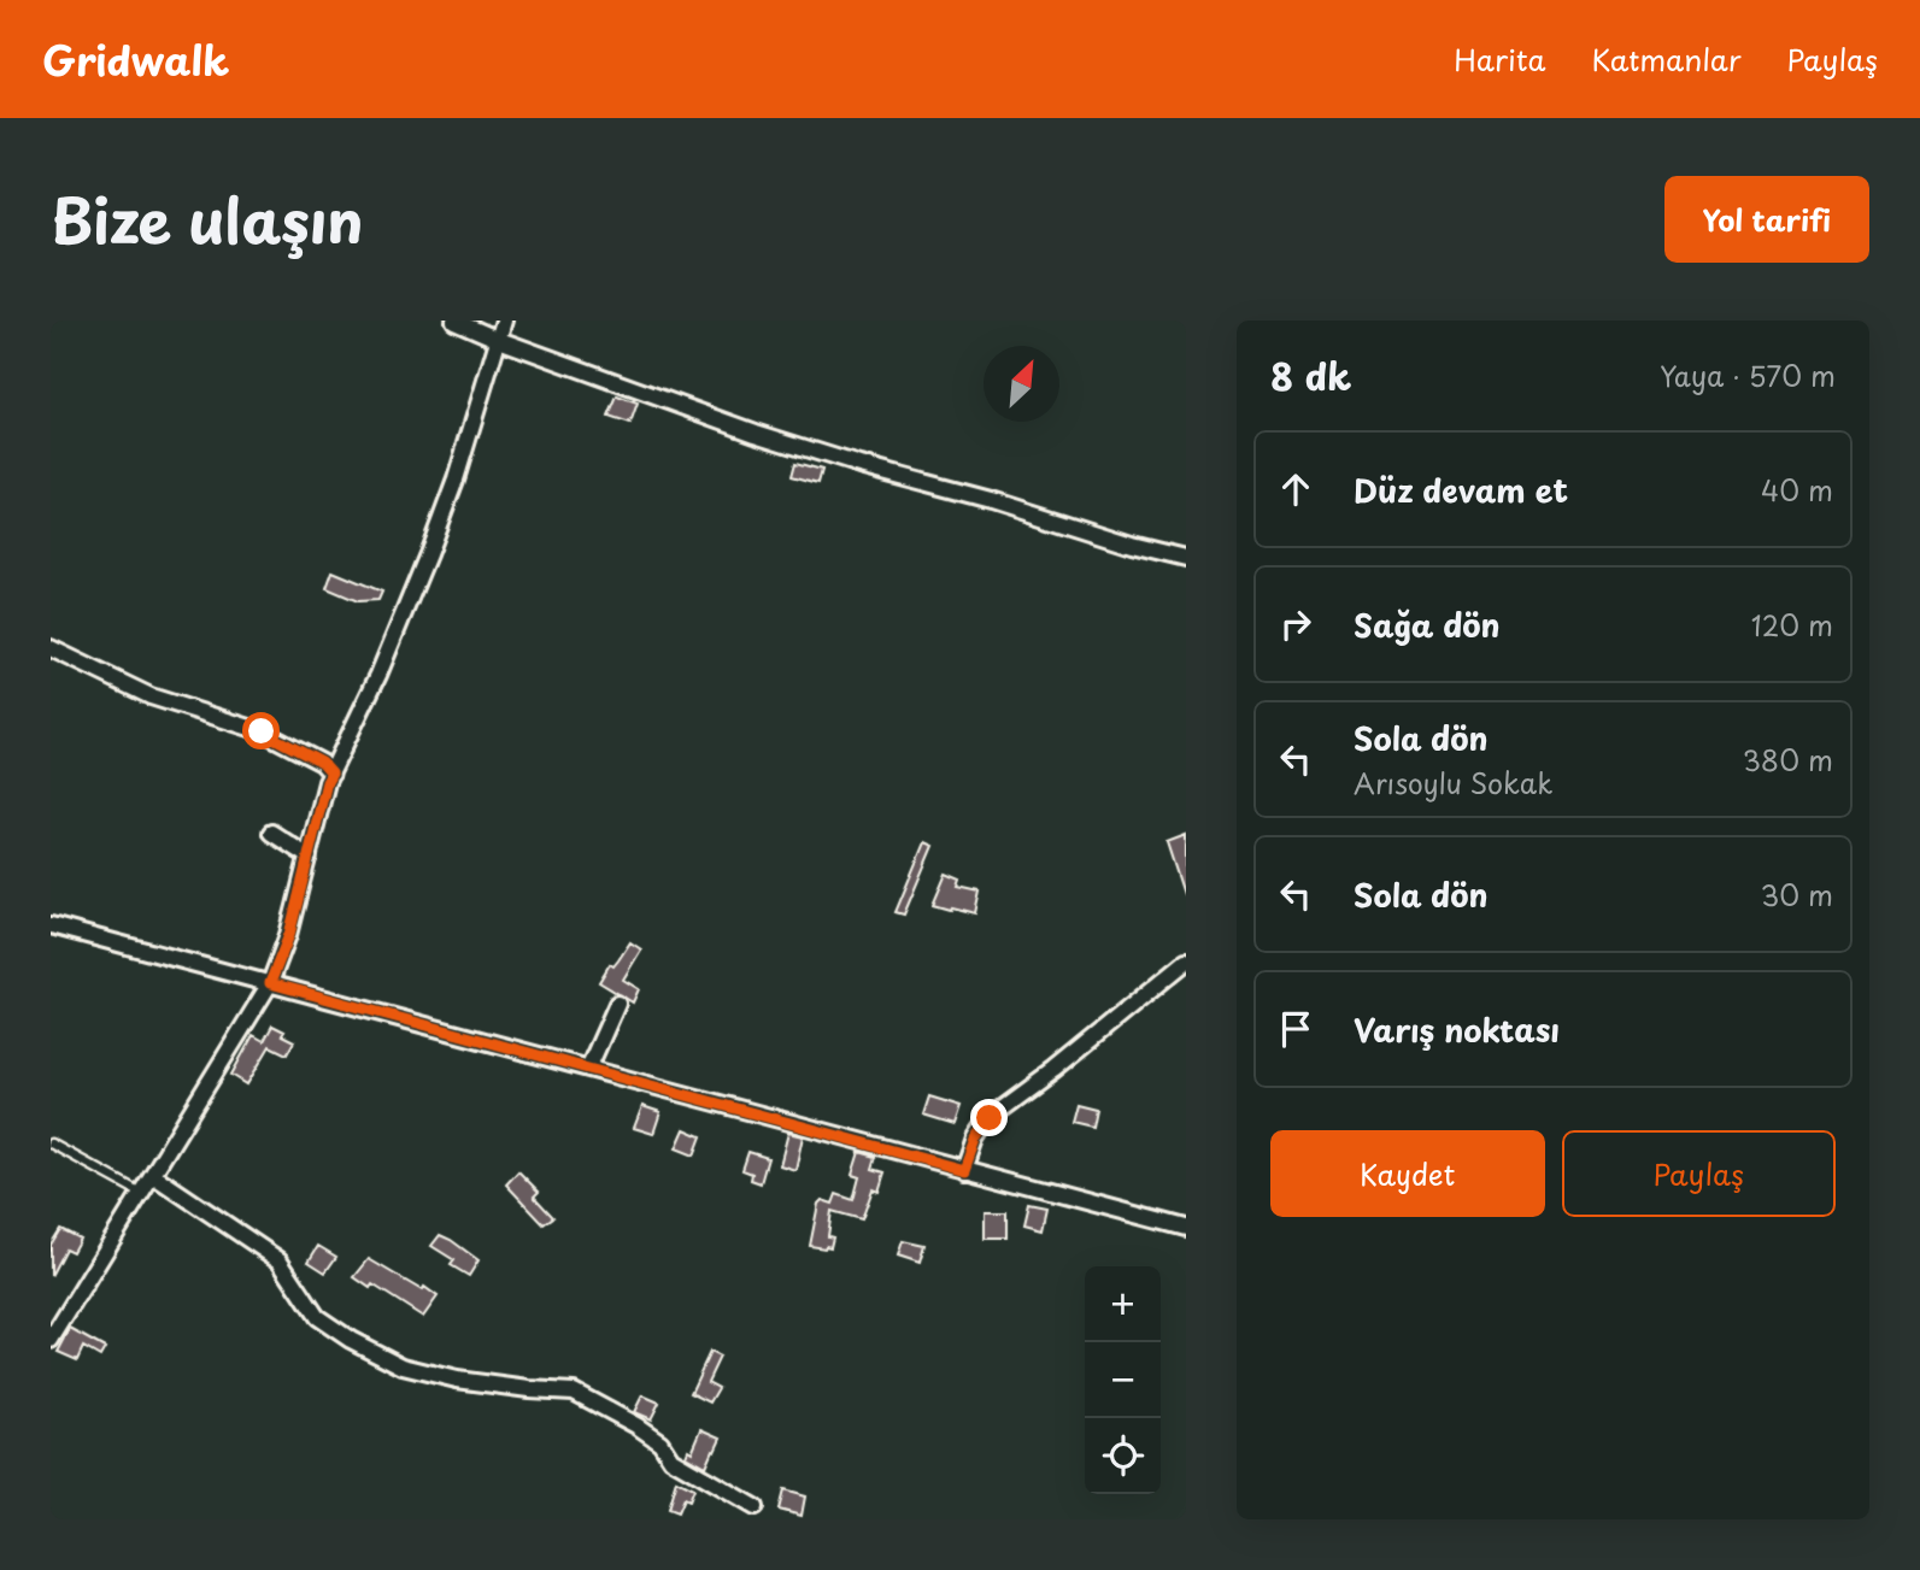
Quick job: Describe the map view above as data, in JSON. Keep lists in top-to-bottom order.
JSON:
{
  "north": "top right",
  "page": {
    "header": "Gridwalk",
    "nav": ["Harita", "Katmanlar", "Paylaş"],
    "title": "Bize ulaşın",
    "buttons": [
      "Yol tarifi",
      ["Kaydet", "Paylaş"]
    ],
    "heading": ["8 dk", "Yaya · 570 m"],
    "list": [
      ["Düz devam et", "40 m"],
      ["Sağa dön", "120 m"],
      ["Sola dön", "Arısoylu Sokak", "380 m"],
      ["Sola dön", "30 m"],
      "Varış noktası"
    ],
    "map_buttons": ["+", "−"]
  }
}
